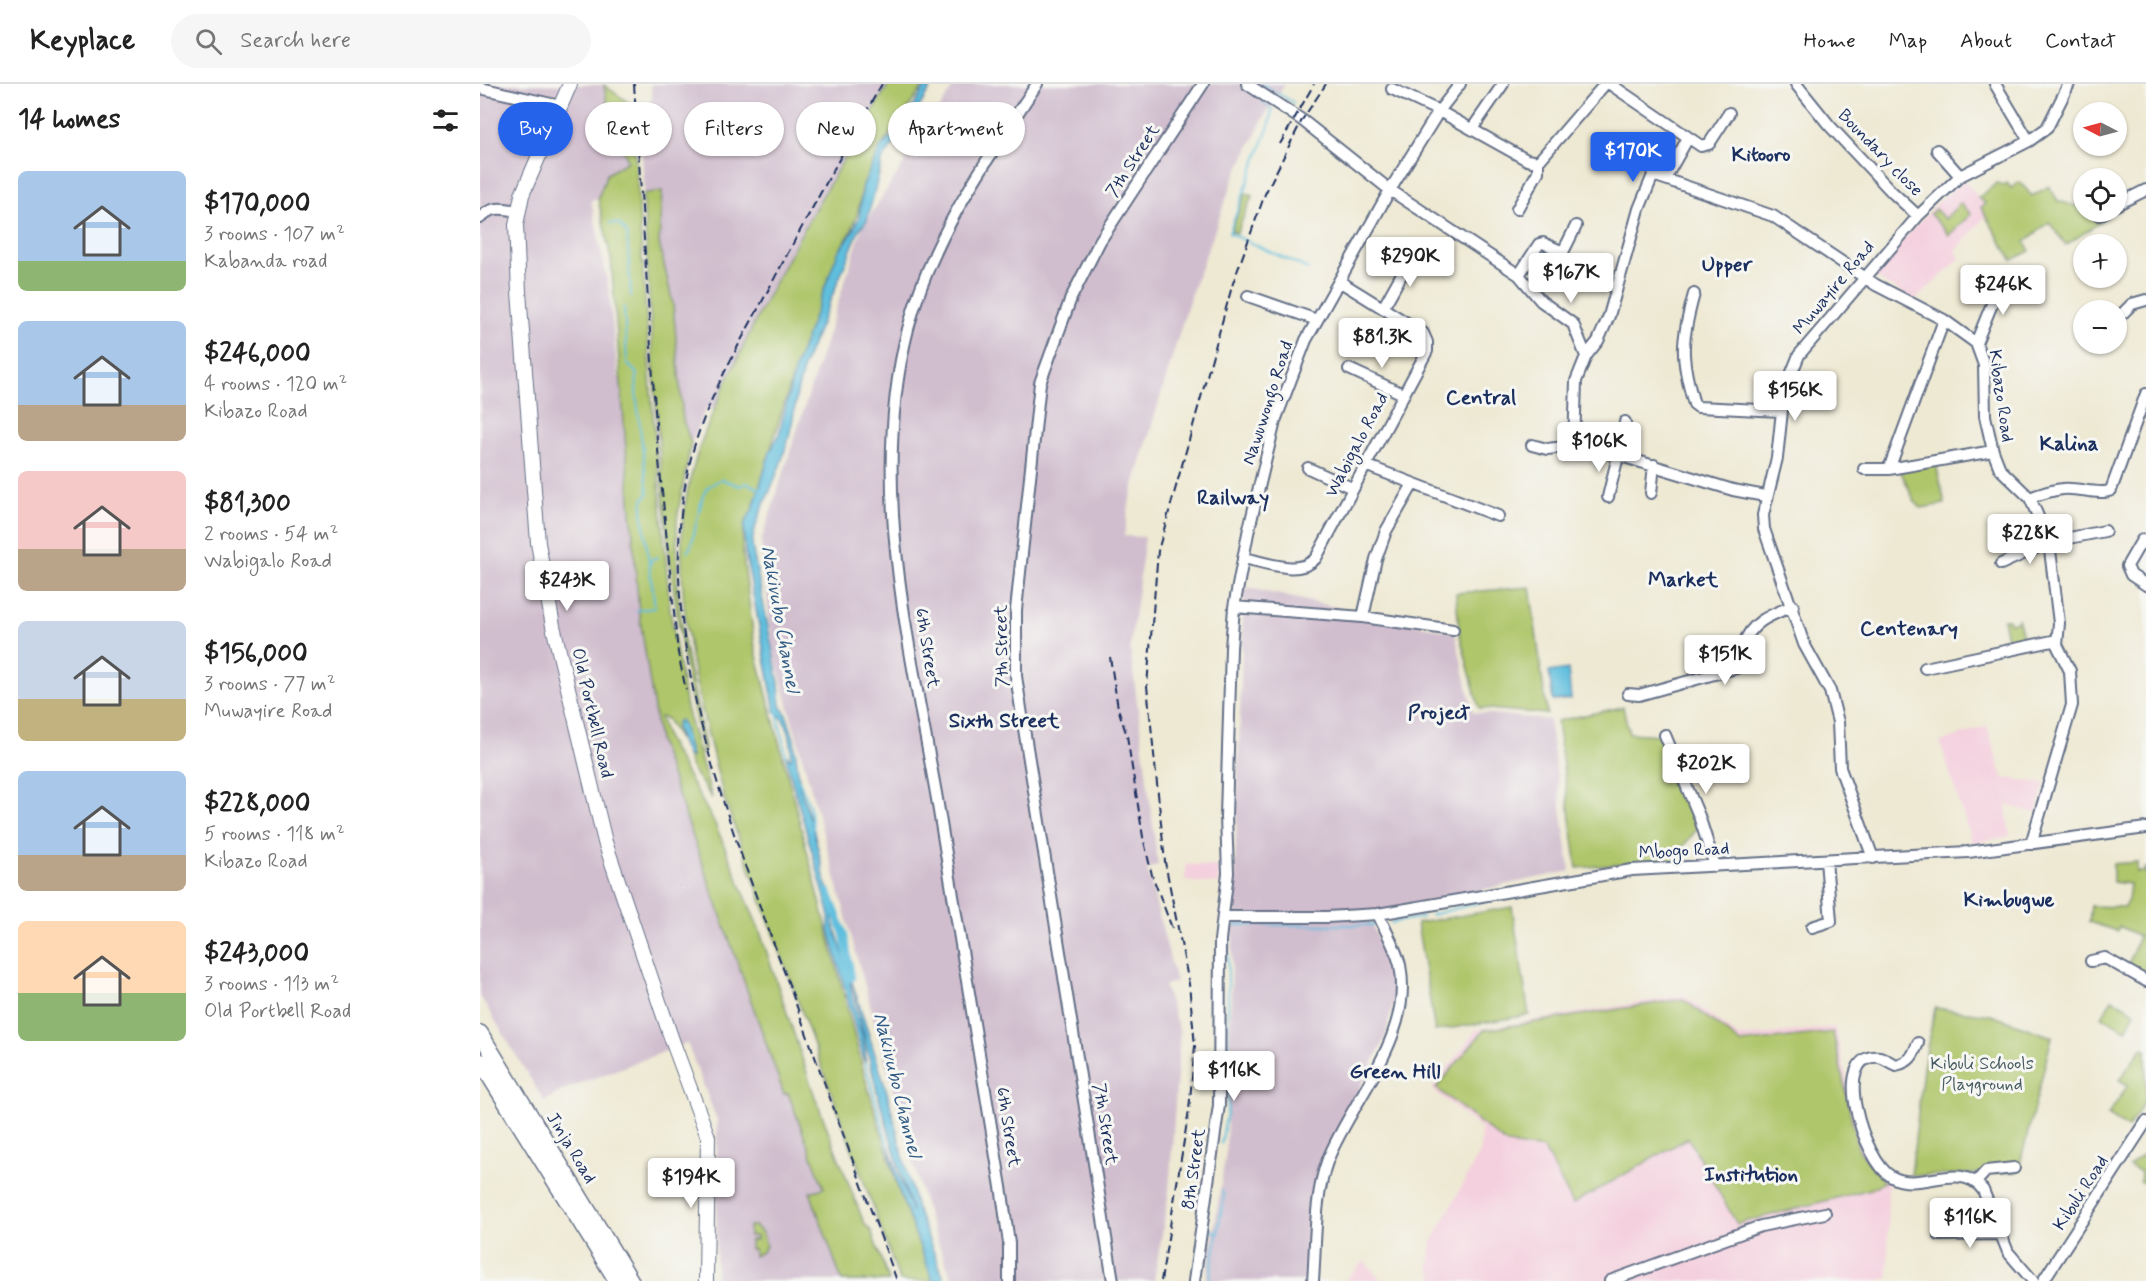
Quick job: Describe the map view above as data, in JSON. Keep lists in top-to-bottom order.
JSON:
{
  "streets": {
    "highway": ["Jinja Road"],
    "main road": ["Old Portbell Road"],
    "street": [
      "Boundary close",
      "7th Street",
      "Muwayire Road",
      "Kibazo Road",
      "Nawuwongo Road",
      "Wabigalo Road",
      "6th Street",
      "Mbogo Road",
      "8th Street",
      "Kibuli Road"
    ]
  },
  "crossings": [
    ["Boundary close", "Muwayire Road"],
    ["Muwayire Road", "Kibazo Road"],
    ["Muwayire Road", "Mbogo Road"],
    ["Kibazo Road", "Mbogo Road"],
    ["Nawuwongo Road", "Wabigalo Road"],
    ["Nawuwongo Road", "Mbogo Road"],
    ["Nawuwongo Road", "8th Street"],
    ["Mbogo Road", "8th Street"]
  ],
  "districts": [
    "Kitooro",
    "Upper",
    "Central",
    "Kalina",
    "Railway",
    "Market",
    "Centenary",
    "Project",
    "Sixth Street",
    "Kimbugwe",
    "Green Hill",
    "Institution"
  ],
  "water": ["Nakivubo Channel"],
  "parks": ["Kibuli Schools Playground"],
  "north": "left",
  "page": {
    "header": "Keyplace",
    "search": "Search here",
    "nav": [
      "Home",
      "Map",
      "About",
      "Contact"
    ],
    "heading": "14 homes",
    "map_buttons": ["+", "−"],
    "chip": [
      "Buy",
      "Rent",
      "Filters",
      "New",
      "Apartment"
    ],
    "price": [
      "$170K",
      "$290K",
      "$167K",
      "$246K",
      "$81.3K",
      "$156K",
      "$106K",
      "$228K",
      "$243K",
      "$151K",
      "$202K",
      "$116K",
      "$194K",
      "$116K"
    ],
    "list": [
      {
        "name": "$170,000",
        "note": "3 rooms · 107 m² · Kabanda road"
      },
      {
        "name": "$246,000",
        "note": "4 rooms · 120 m² · Kibazo Road"
      },
      {
        "name": "$81,300",
        "note": "2 rooms · 54 m² · Wabigalo Road"
      },
      {
        "name": "$156,000",
        "note": "3 rooms · 77 m² · Muwayire Road"
      },
      {
        "name": "$228,000",
        "note": "5 rooms · 118 m² · Kibazo Road"
      },
      {
        "name": "$243,000",
        "note": "3 rooms · 113 m² · Old Portbell Road"
      }
    ]
  }
}
